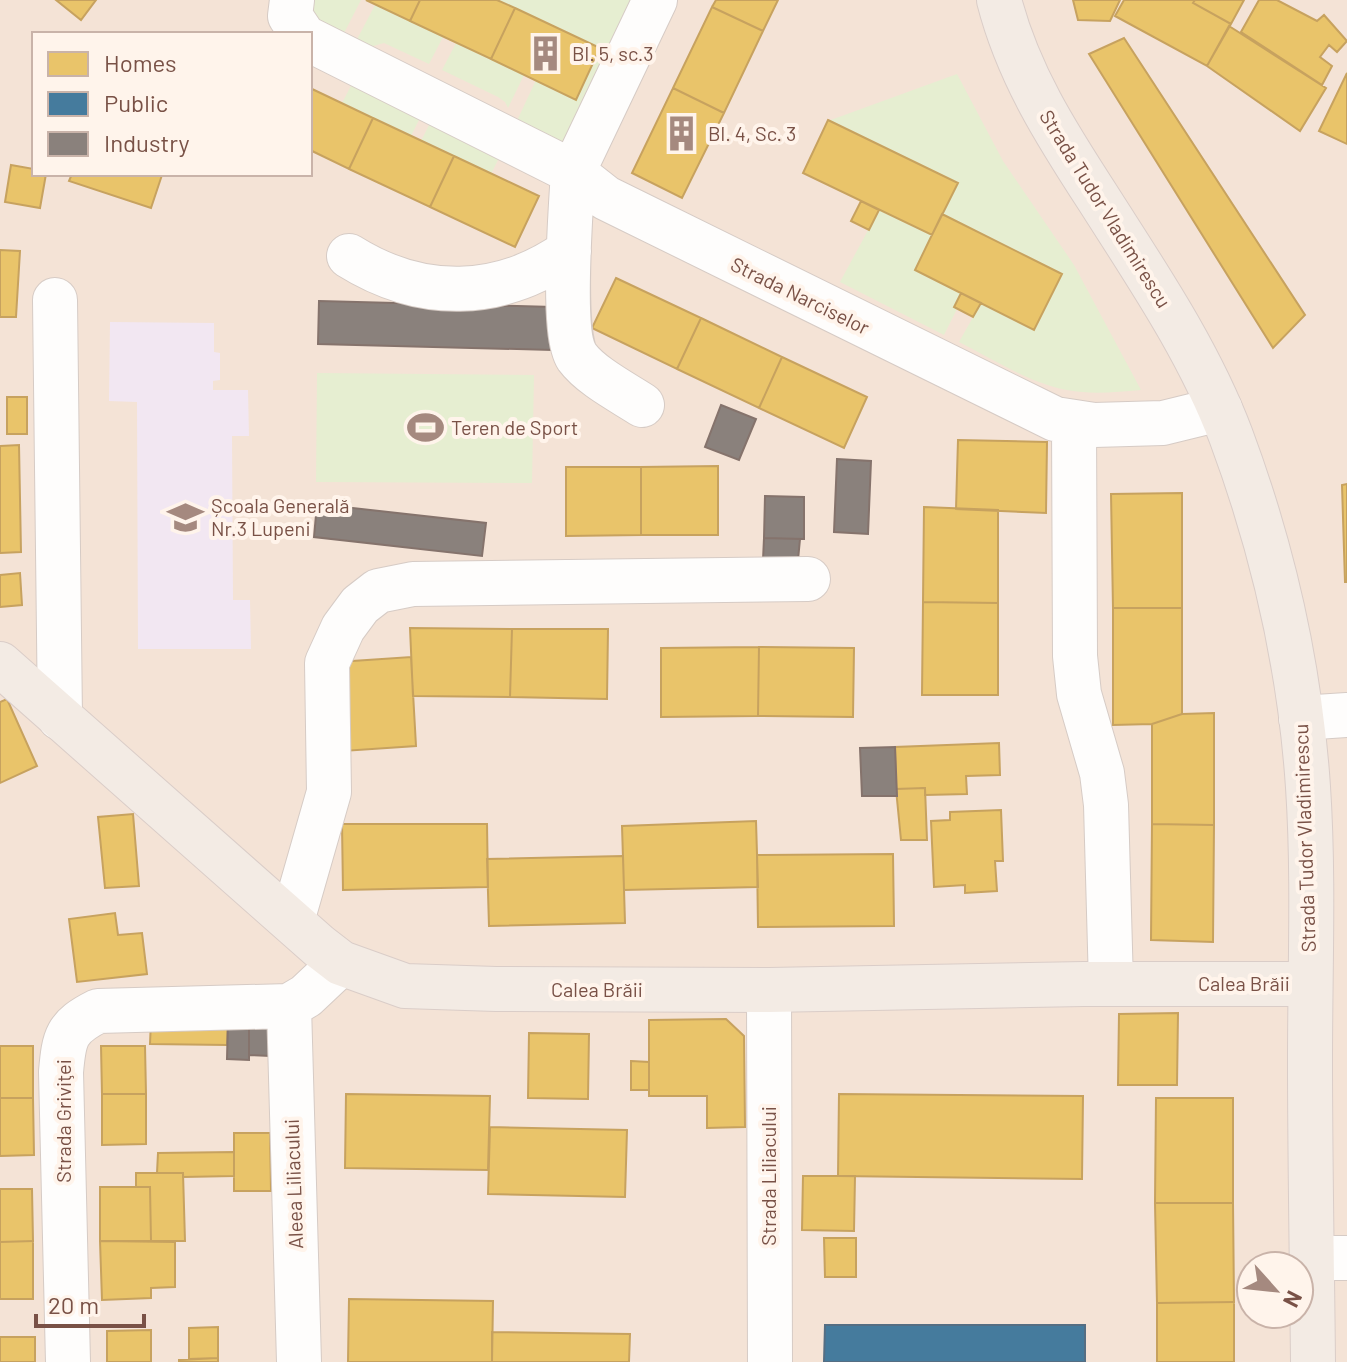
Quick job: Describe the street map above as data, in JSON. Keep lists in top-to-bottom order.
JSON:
{
  "streets": {
    "main road": ["Strada Tudor Vladimirescu", "Calea Brăii"],
    "street": [
      "Strada Narciselor",
      "Strada Griviţei",
      "Strada Liliacului",
      "Aleea Liliacului"
    ]
  },
  "crossings": [
    ["Strada Tudor Vladimirescu", "Strada Narciselor"],
    ["Strada Tudor Vladimirescu", "Calea Brăii"],
    ["Calea Brăii", "Strada Liliacului"],
    ["Strada Griviţei", "Aleea Liliacului"]
  ],
  "places": {
    "building": ["Bl. 5, sc.3", "Bl. 4, Sc. 3"],
    "sports": ["Teren de Sport"],
    "school or university": ["Școala Generală Nr.3 Lupeni"]
  },
  "legend": ["Homes", "Public", "Industry"],
  "scale_bar": "20 m",
  "north": "bottom right"
}
